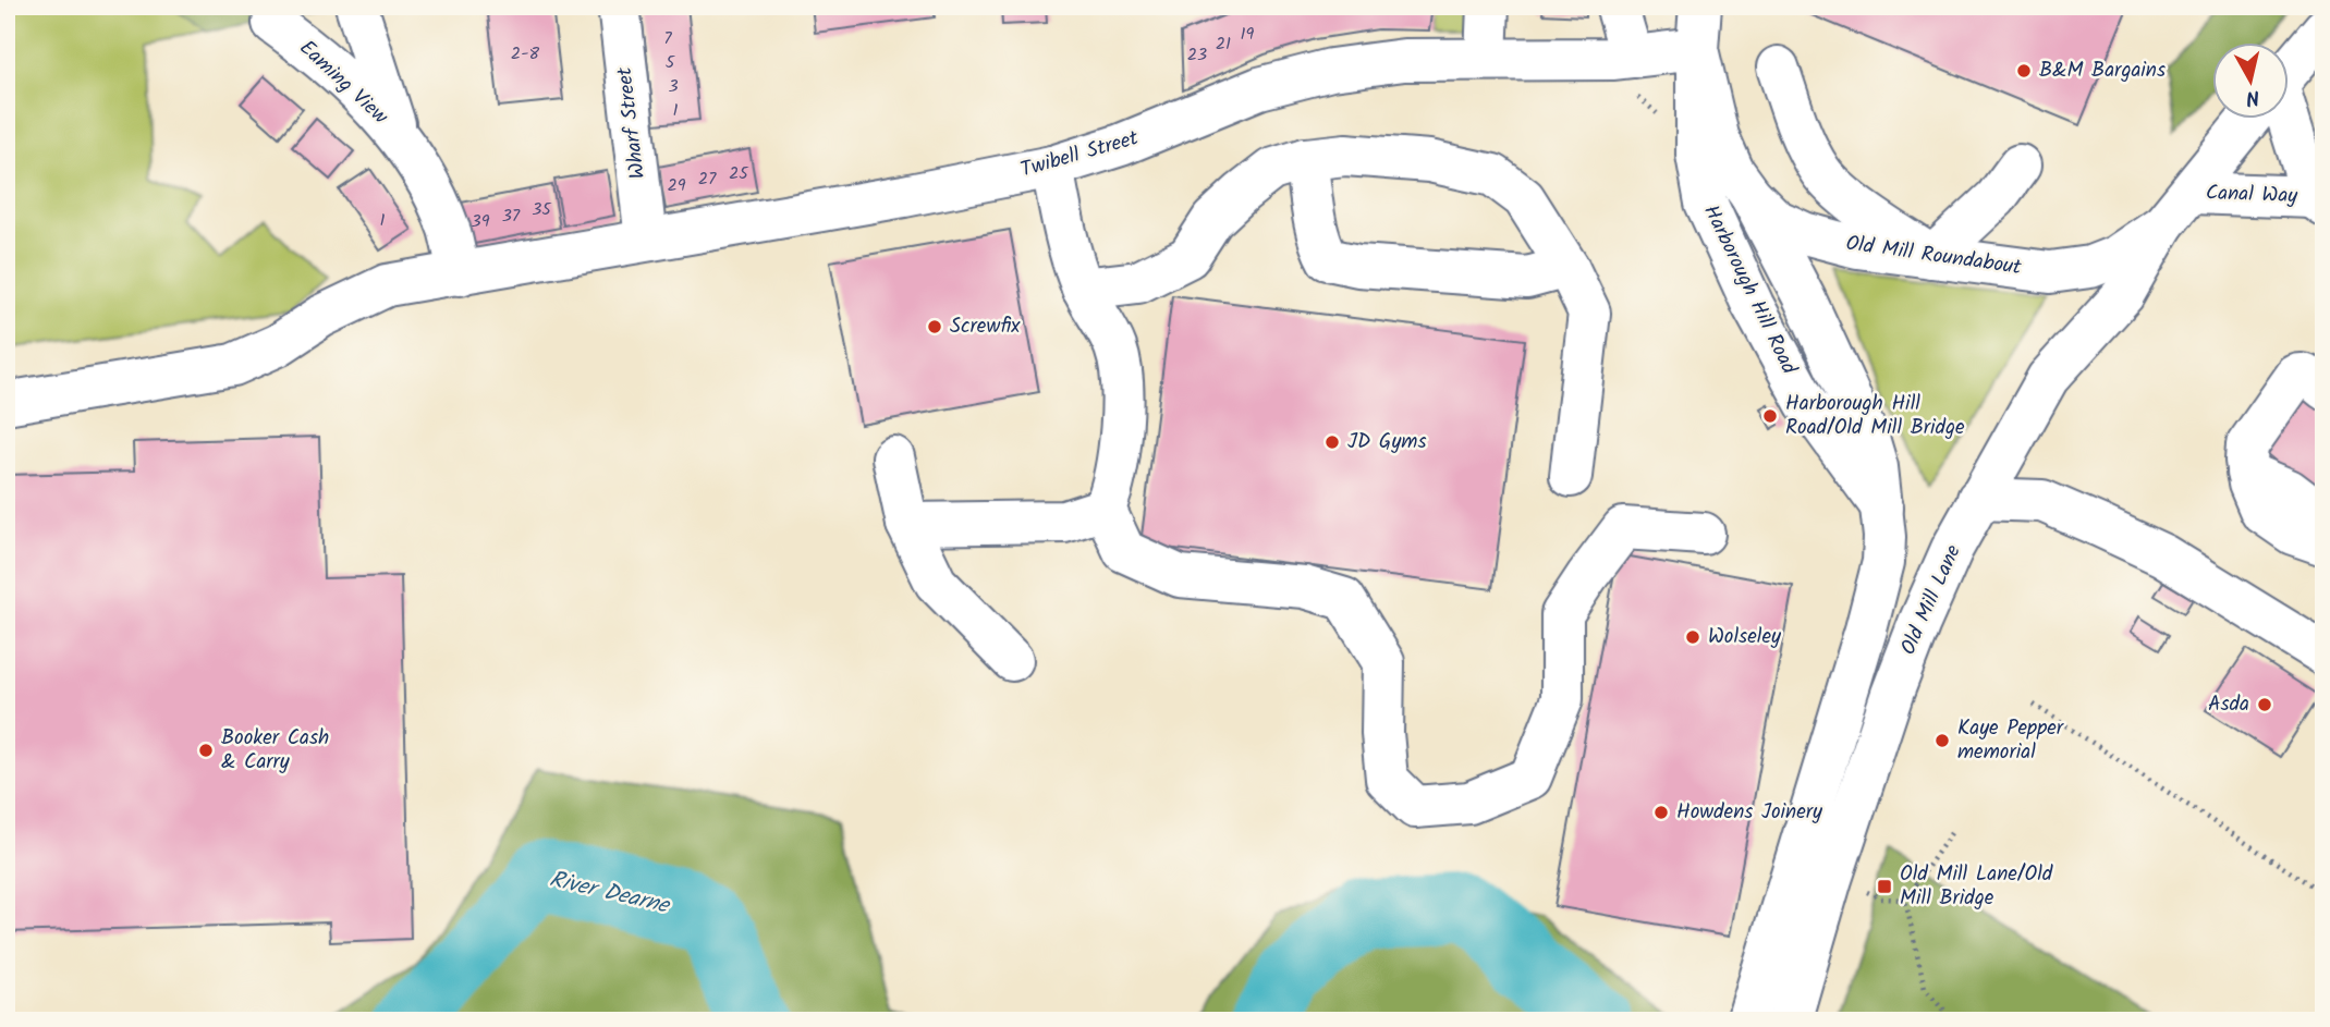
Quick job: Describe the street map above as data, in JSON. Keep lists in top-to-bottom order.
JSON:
{
  "streets": {
    "main road": [
      "Eaming View",
      "Wharf Street",
      "Twibell Street",
      "Canal Way",
      "Old Mill Roundabout",
      "Harborough Hill Road",
      "Old Mill Lane"
    ]
  },
  "crossings": [
    ["Eaming View", "Twibell Street"],
    ["Wharf Street", "Twibell Street"],
    ["Twibell Street", "Old Mill Roundabout"],
    ["Twibell Street", "Harborough Hill Road"],
    ["Canal Way", "Old Mill Roundabout"],
    ["Old Mill Roundabout", "Harborough Hill Road"],
    ["Old Mill Roundabout", "Old Mill Lane"]
  ],
  "water": ["River Dearne"],
  "places": {
    "other": [
      "B&M Bargains",
      "Screwfix",
      "Harborough Hill Road/Old Mill Bridge",
      "JD Gyms",
      "Wolseley",
      "Asda",
      "Kaye Pepper memorial",
      "Booker Cash & Carry",
      "Howdens Joinery"
    ],
    "transit": ["Old Mill Lane/Old Mill Bridge"]
  },
  "house_numbers": [
    "19",
    "7",
    "21",
    "2-8",
    "23",
    "5",
    "3",
    "1",
    "25",
    "27",
    "29",
    "35",
    "37",
    "1",
    "39"
  ],
  "north": "bottom"
}
